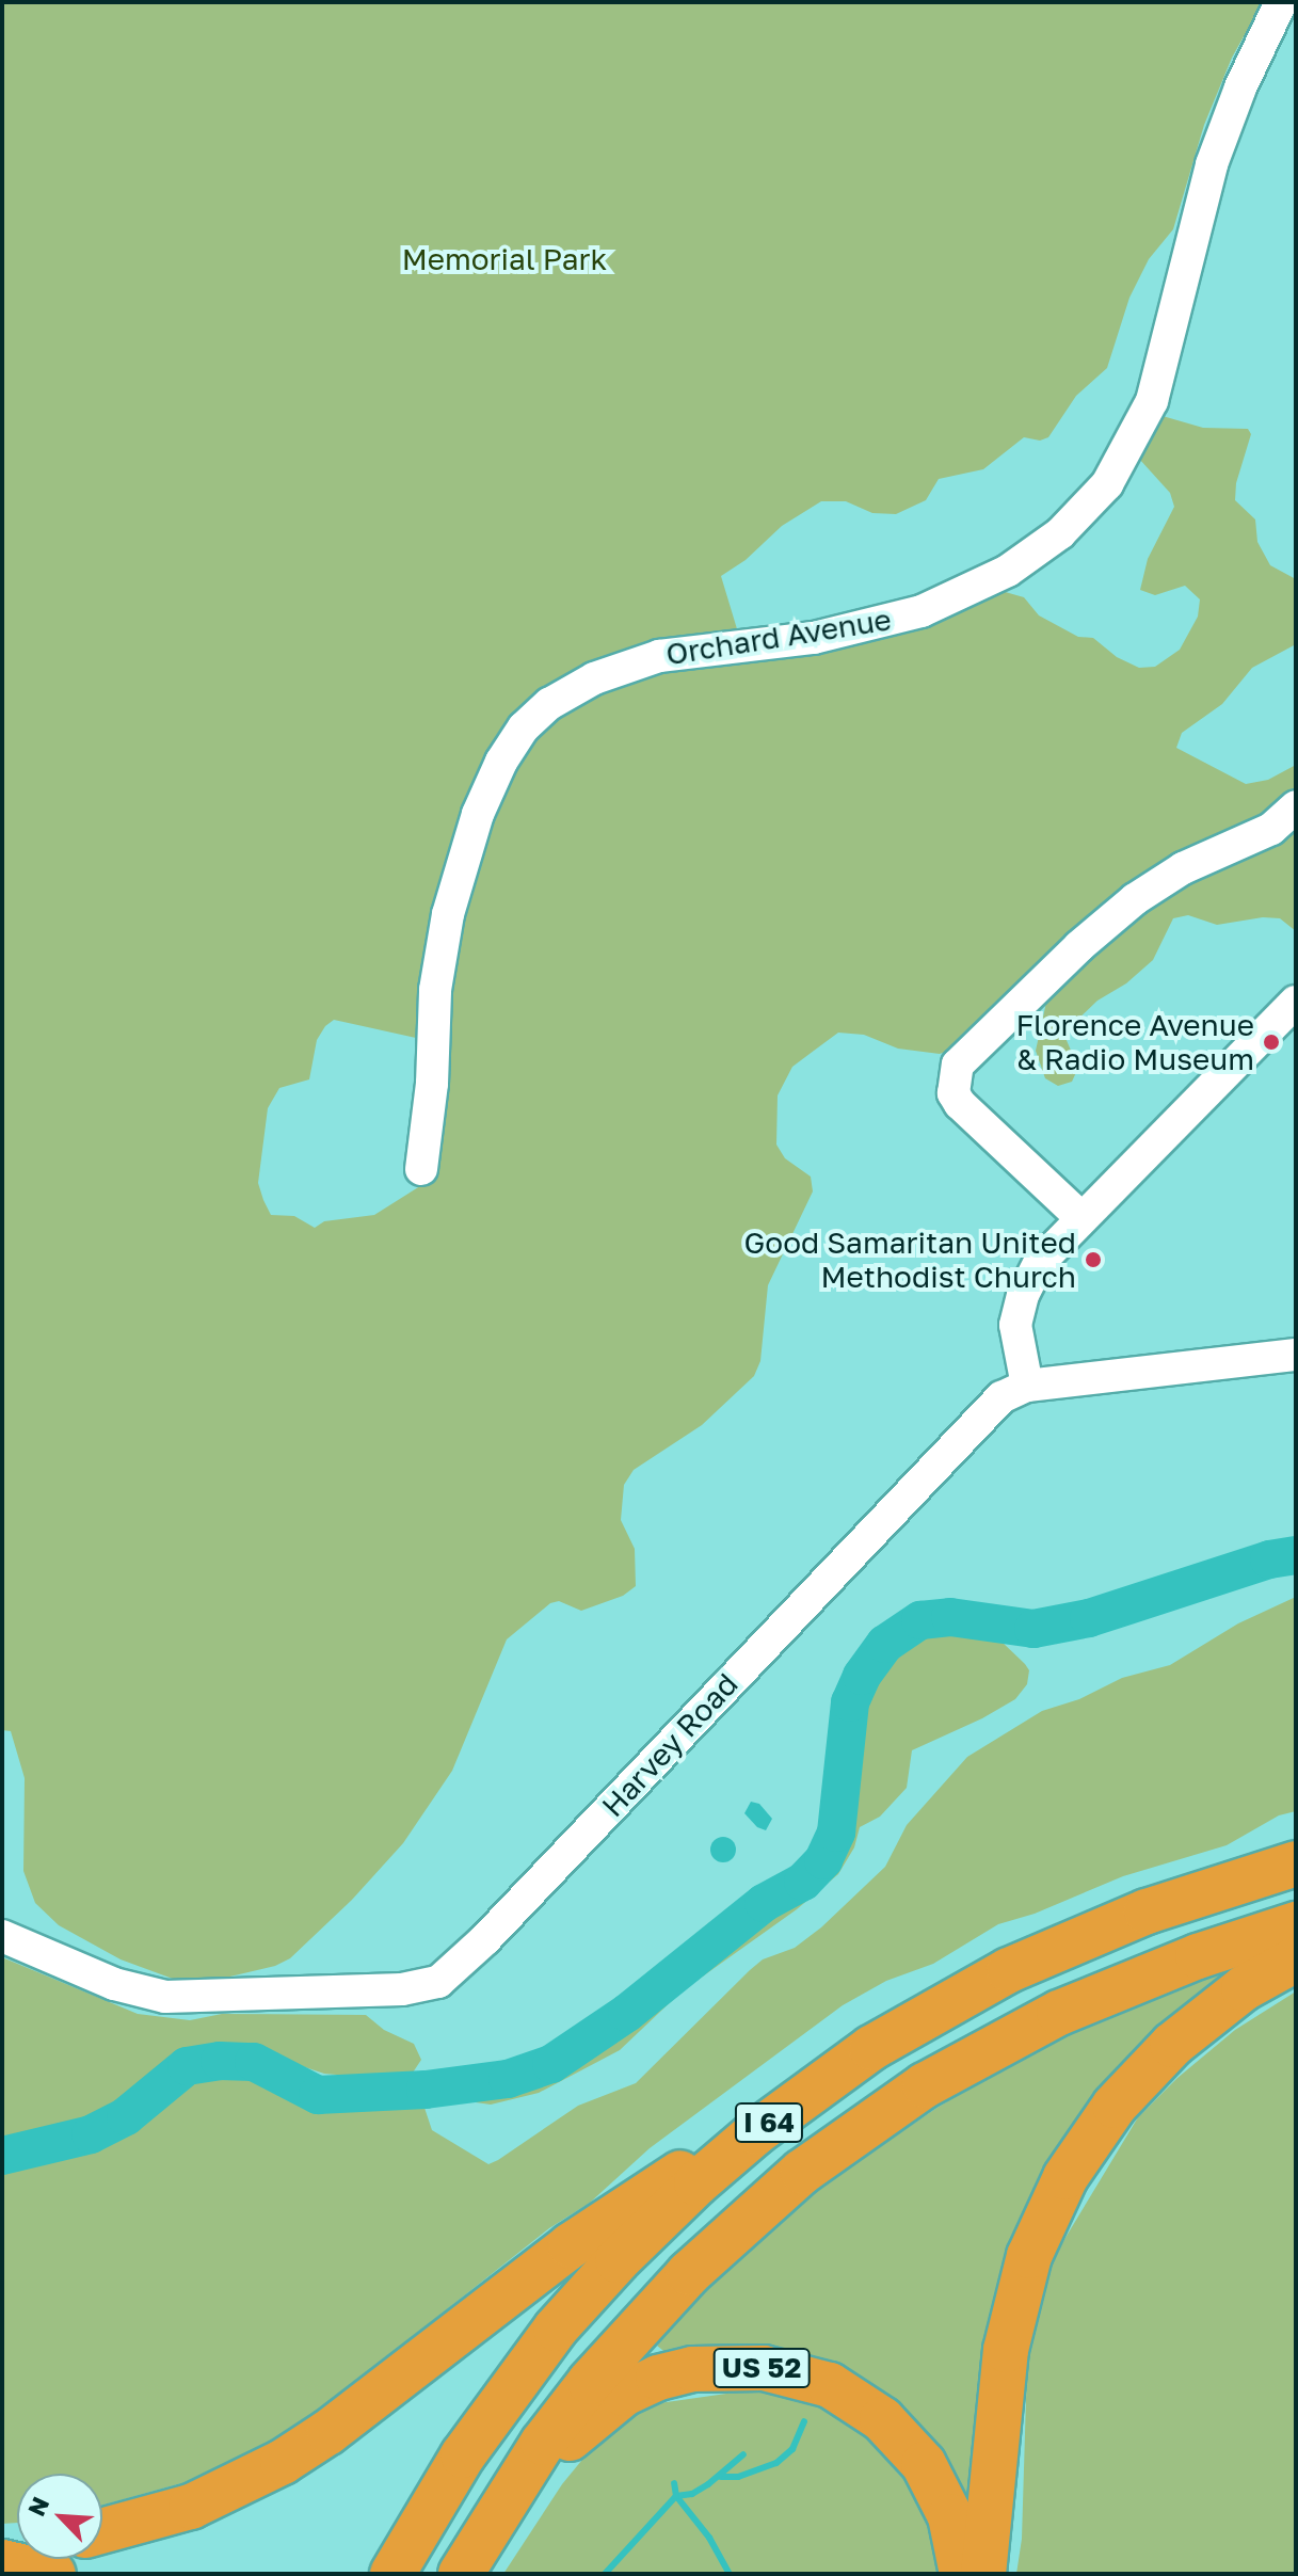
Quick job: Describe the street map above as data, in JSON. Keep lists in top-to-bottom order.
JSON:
{
  "streets": {
    "highway": ["I 64", "US 52"],
    "street": ["Orchard Avenue", "Harvey Road"]
  },
  "crossings": [
    ["I 64", "US 52"]
  ],
  "parks": ["Memorial Park"],
  "places": ["Florence Avenue & Radio Museum", "Good Samaritan United Methodist Church"],
  "north": "top left"
}
